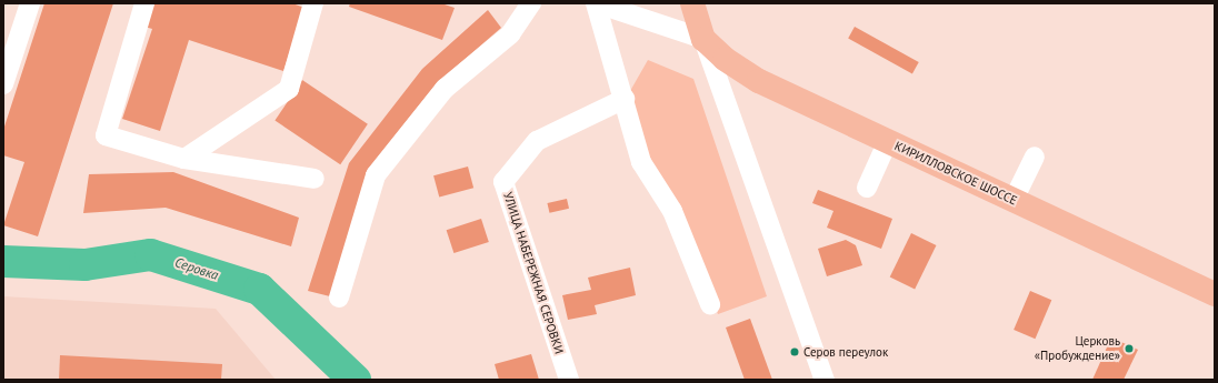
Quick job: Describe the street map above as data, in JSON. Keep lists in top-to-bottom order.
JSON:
{
  "streets": {
    "main road": ["КИРИЛЛОВСКОЕ ШОССЕ"],
    "street": ["УЛИЦА НАБЕРЕЖНАЯ СЕРОВКИ"]
  },
  "water": ["Серовка"],
  "places": ["Церковь «Пробуждение»", "Серов переулок"]
}
